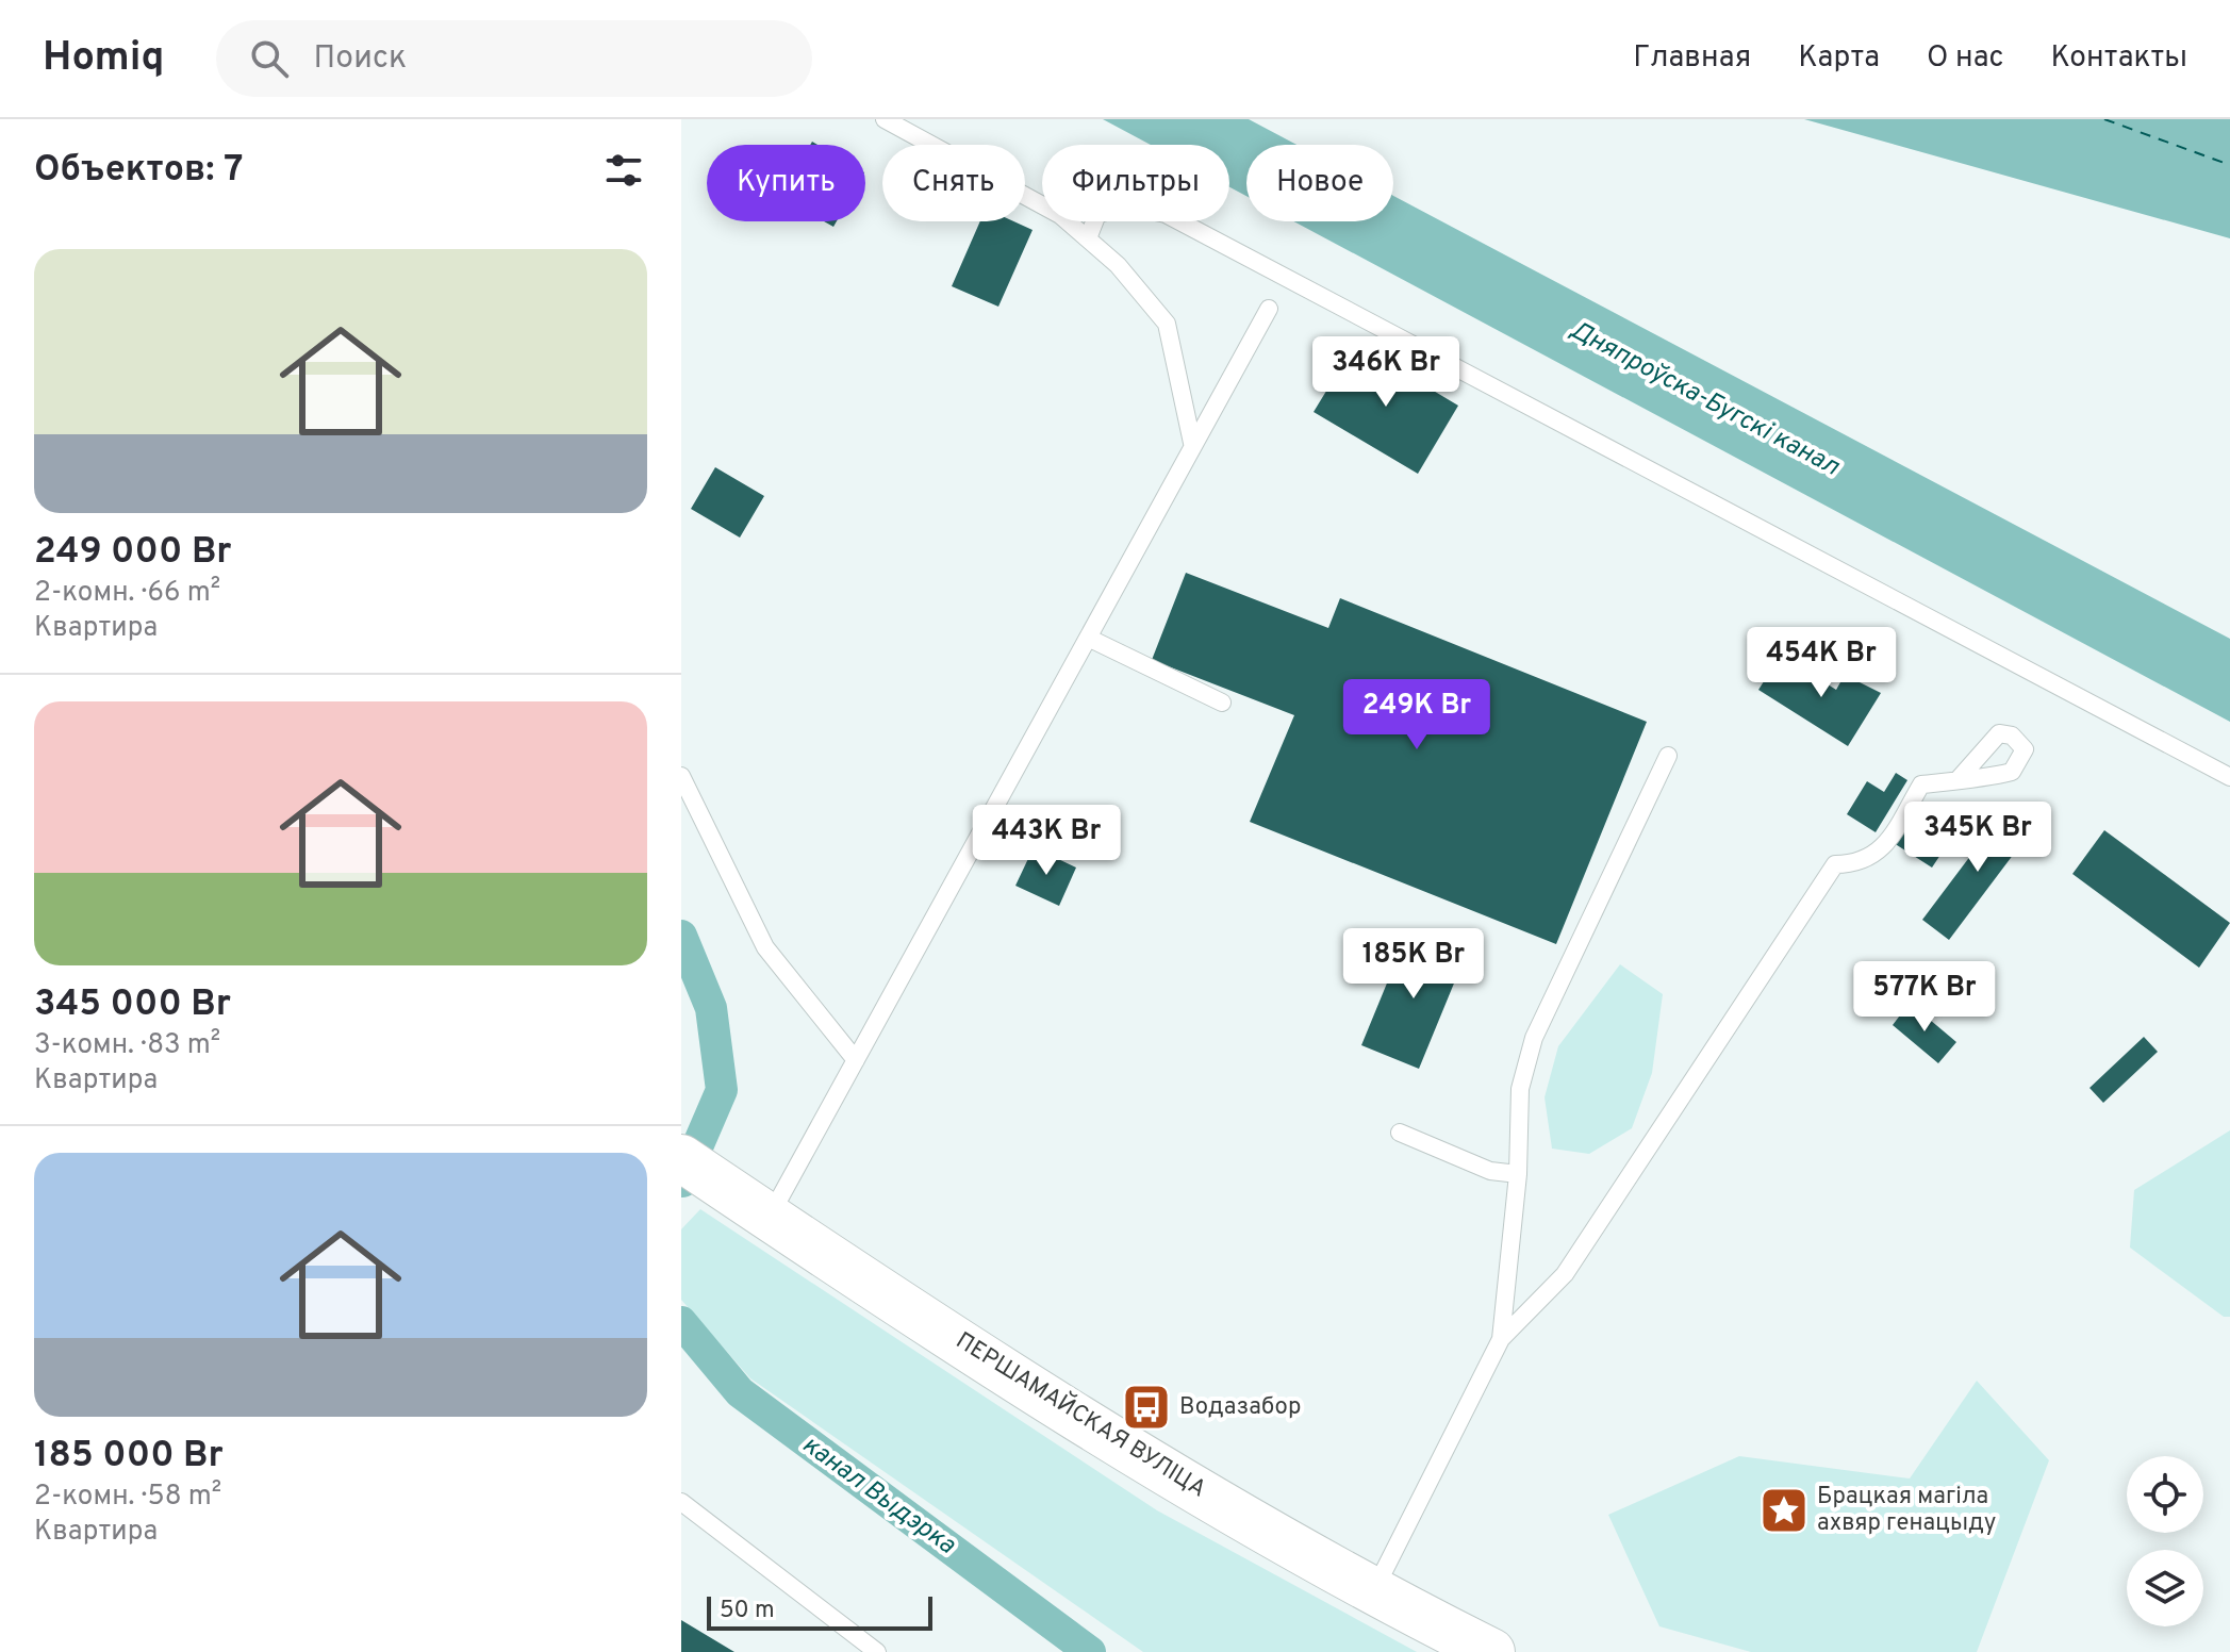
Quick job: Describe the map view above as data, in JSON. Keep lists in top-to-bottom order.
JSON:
{
  "streets": {
    "main road": ["ПЕРШАМАЙСКАЯ ВУЛІЦА"]
  },
  "water": ["Дняпроўска-Бугскі канал", "канал Выдэрка"],
  "places": {
    "bus stop": ["Водазабор"],
    "place": ["Брацкая магіла ахвяр генацыду"]
  },
  "scale_bar": "50 m",
  "page": {
    "header": "Homiq",
    "search": "Поиск",
    "nav": [
      "Главная",
      "Карта",
      "О нас",
      "Контакты"
    ],
    "heading": "Объектов: 7",
    "chip": [
      "Купить",
      "Снять",
      "Фильтры",
      "Новое"
    ],
    "list": [
      {
        "name": "249 000 Br",
        "note": "2-комн. · 66 m² · Квартира"
      },
      {
        "name": "345 000 Br",
        "note": "3-комн. · 83 m² · Квартира"
      },
      {
        "name": "185 000 Br",
        "note": "2-комн. · 58 m² · Квартира"
      }
    ],
    "price": [
      "346K Br",
      "454K Br",
      "249K Br",
      "345K Br",
      "443K Br",
      "185K Br",
      "577K Br"
    ],
    "scale": "50 m"
  }
}
